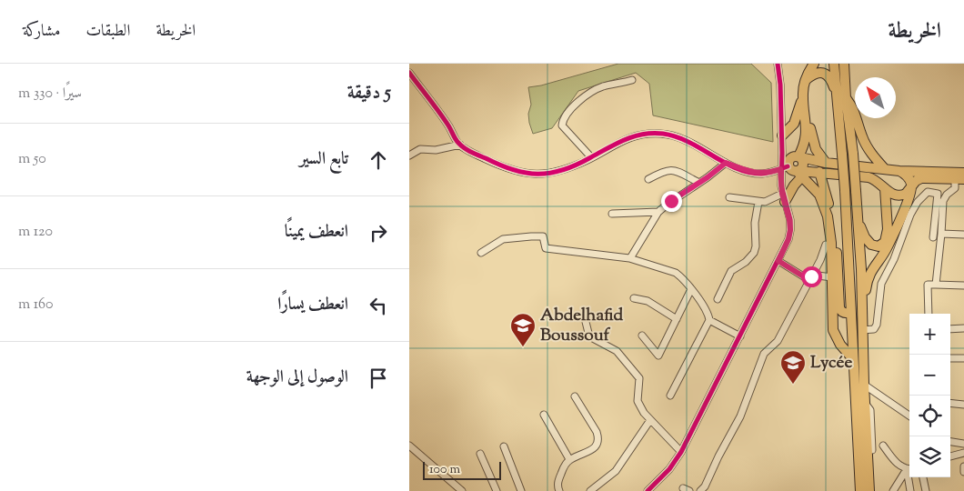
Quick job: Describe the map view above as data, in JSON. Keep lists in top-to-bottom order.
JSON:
{
  "places": {
    "school or university": ["Abdelhafid Boussouf", "Lycée"]
  },
  "scale_bar": "100 m",
  "north": "top left",
  "page": {
    "header": "الخريطة",
    "nav": ["الخريطة", "الطبقات", "مشاركة"],
    "heading": ["5 دقيقة", "سيرًا · 330 m"],
    "list": [
      ["تابع السير", "50 m"],
      ["انعطف يمينًا", "120 m"],
      ["انعطف يسارًا", "160 m"],
      "الوصول إلى الوجهة"
    ],
    "map_buttons": ["+", "−"],
    "scale": "100 m"
  }
}
